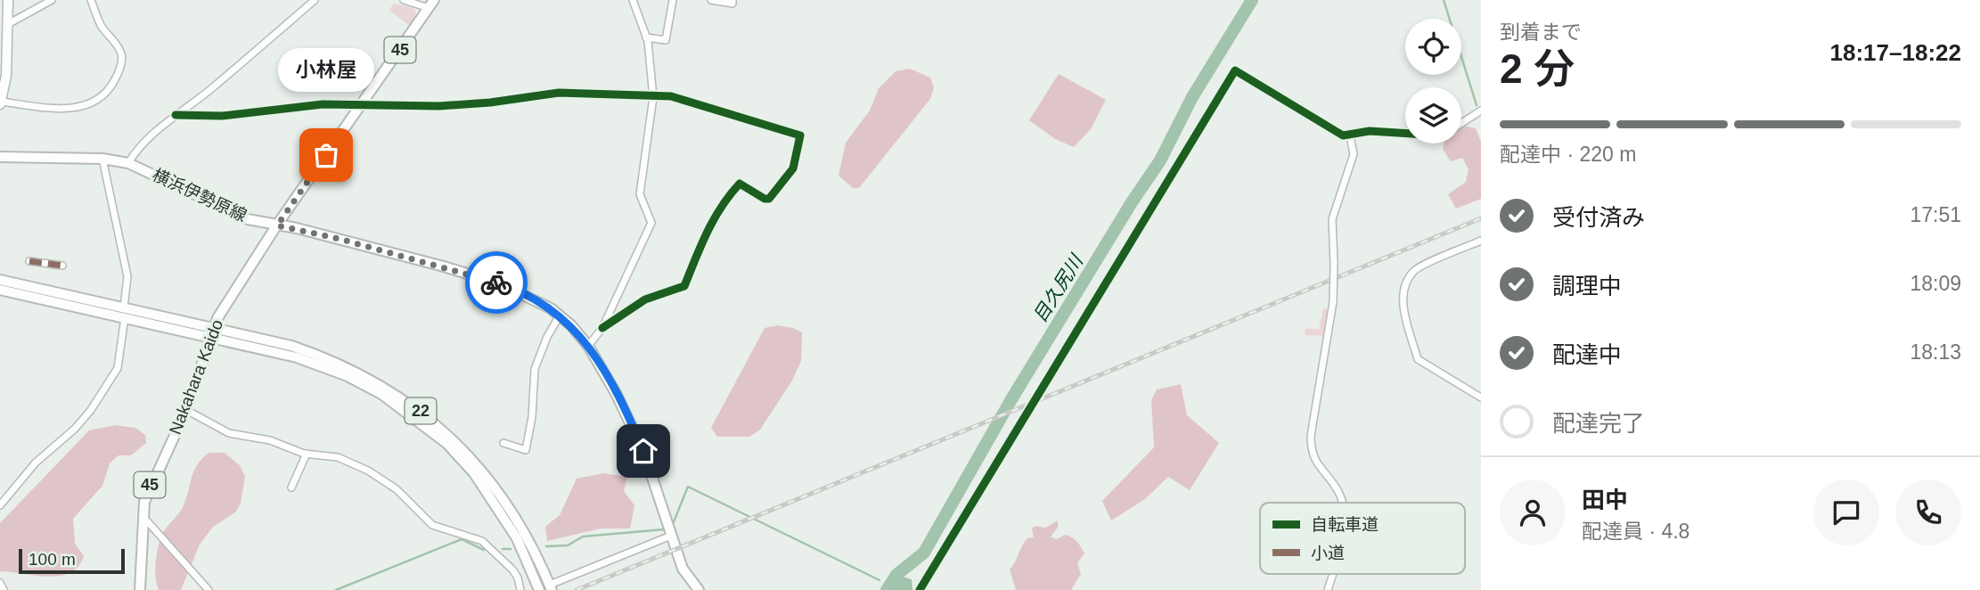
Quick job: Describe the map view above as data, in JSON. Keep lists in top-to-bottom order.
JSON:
{
  "streets": {
    "main road": [
      "45",
      "横浜伊勢原線",
      "Nakahara Kaido",
      "22"
    ]
  },
  "crossings": [
    ["横浜伊勢原線", "Nakahara Kaido"],
    ["Nakahara Kaido", "22"]
  ],
  "water": ["目久尻川"],
  "places": ["小林屋"],
  "legend": ["自転車道", "小道"],
  "scale_bar": "100 m",
  "page": {
    "heading": ["2 分", "到着まで", "18:17–18:22"],
    "panel": ["田中", "配達員 · 4.8"],
    "bubble": "小林屋",
    "bar": "配達中 · 220 m",
    "list": [
      ["受付済み", "17:51"],
      ["調理中", "18:09"],
      ["配達中", "18:13"],
      "配達完了"
    ],
    "scale": "100 m"
  }
}
